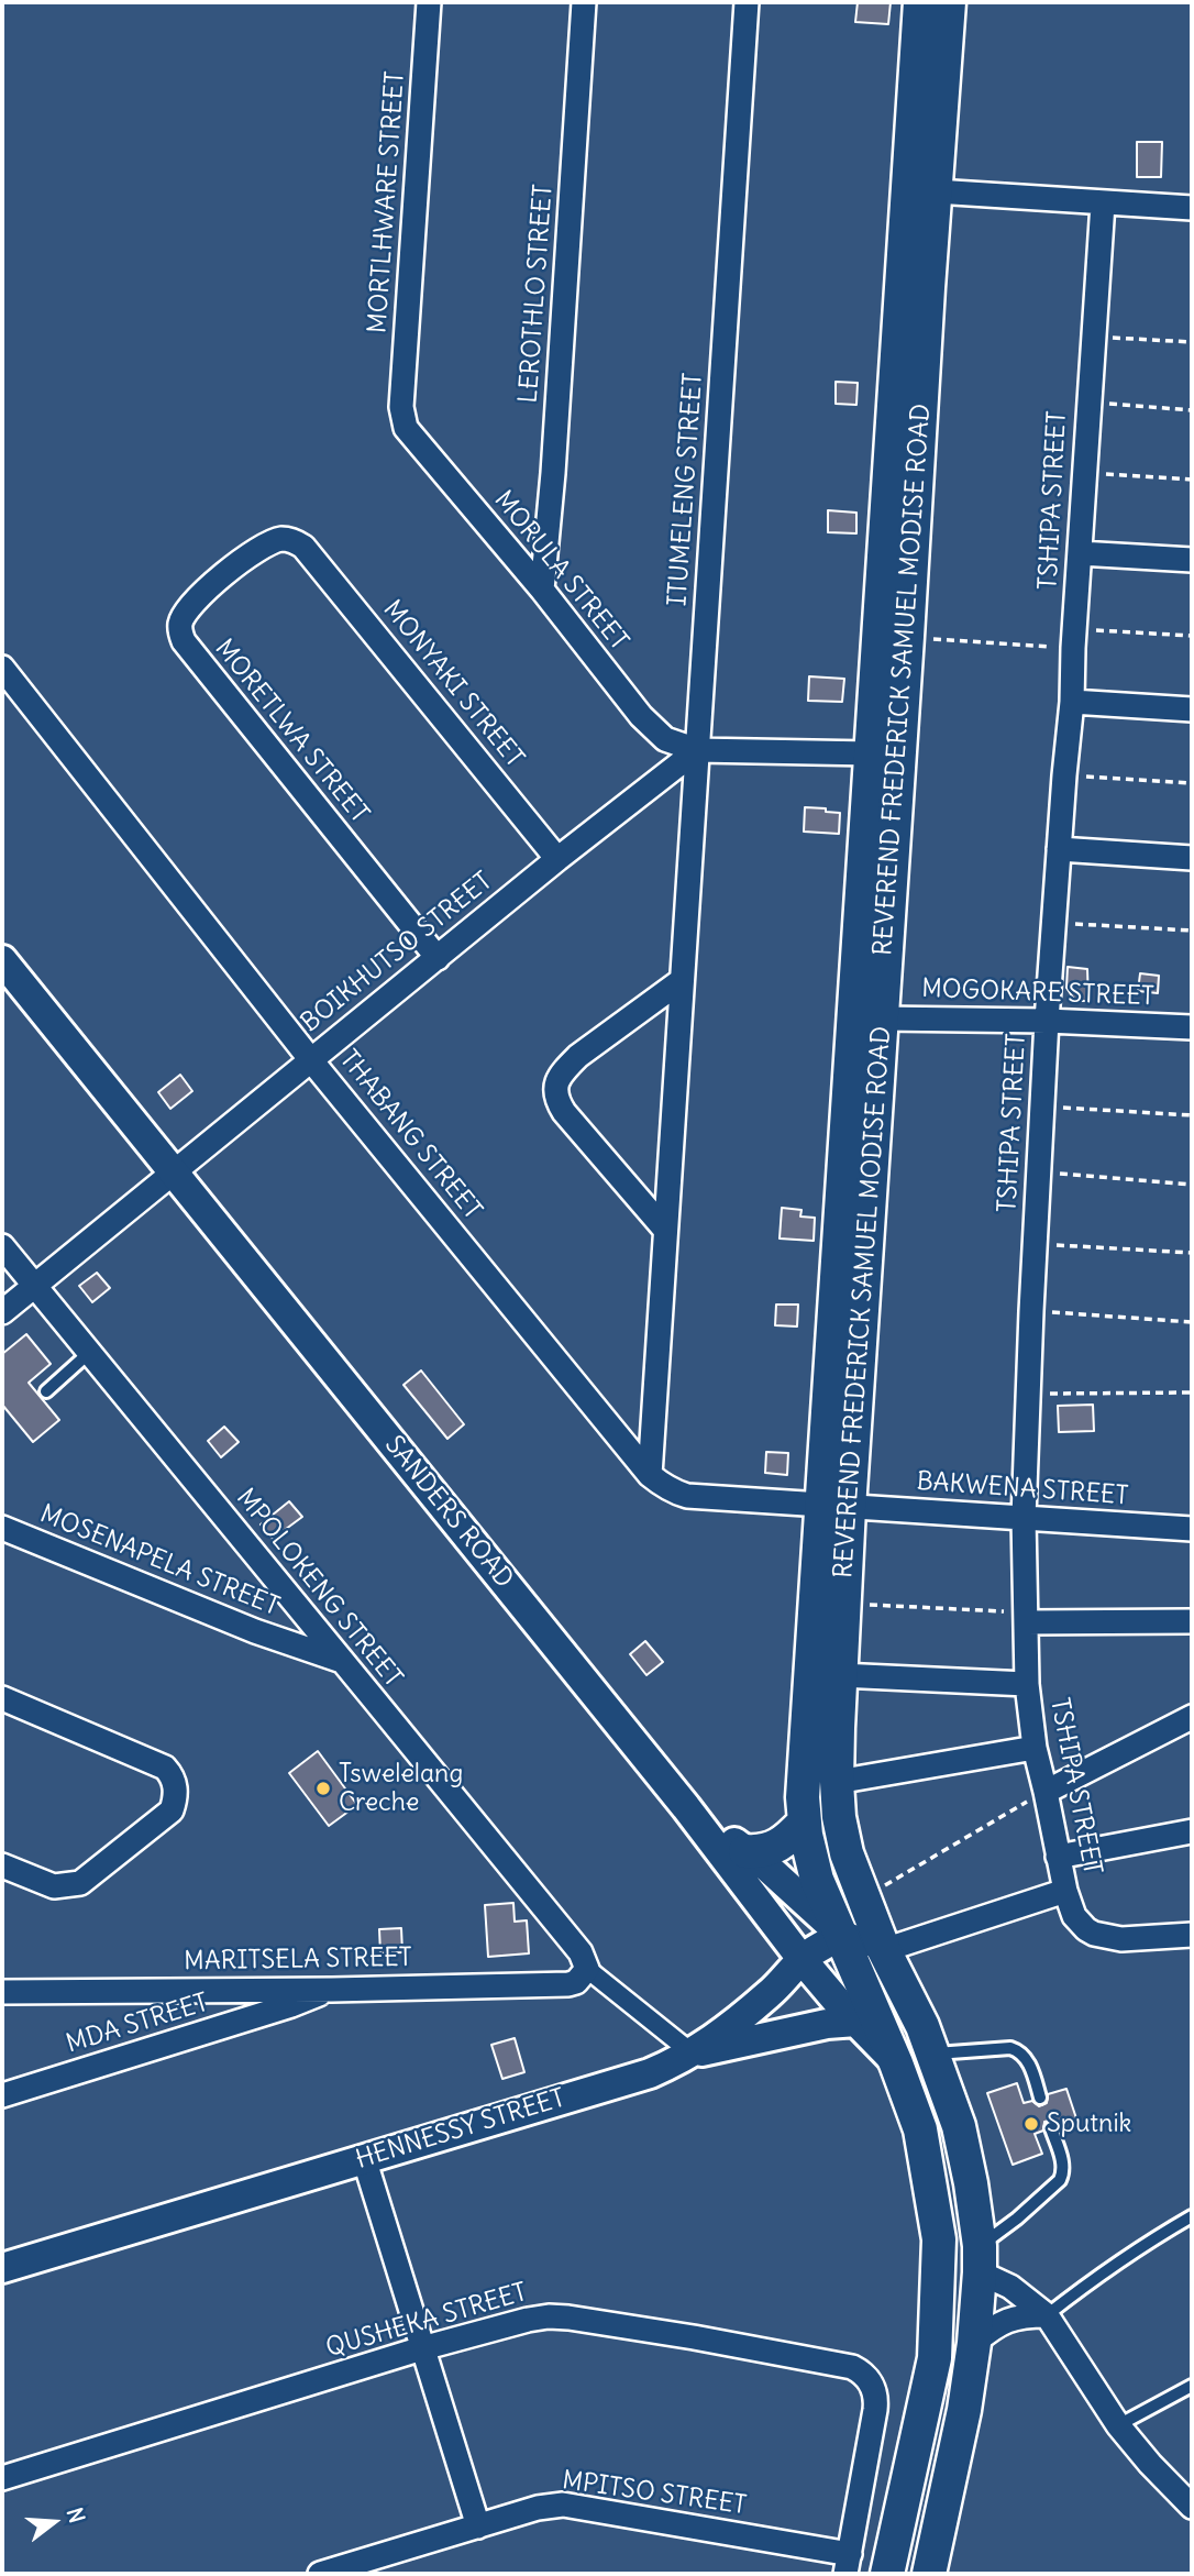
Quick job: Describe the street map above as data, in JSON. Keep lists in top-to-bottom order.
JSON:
{
  "streets": {
    "main road": ["REVEREND FREDERICK SAMUEL MODISE ROAD"],
    "street": [
      "MORTLHWARE STREET",
      "LEROTHLO STREET",
      "ITUMELENG STREET",
      "TSHIPA STREET",
      "MORULA STREET",
      "MONYAKI STREET",
      "MORETLWA STREET",
      "BOIKHUTSO STREET",
      "MOGOKARE STREET",
      "THABANG STREET",
      "BAKWENA STREET",
      "SANDERS ROAD",
      "MOSENAPELA STREET",
      "MPOLOKENG STREET",
      "MARITSELA STREET",
      "MDA STREET",
      "HENNESSY STREET",
      "QUSHEKA STREET",
      "MPITSO STREET"
    ]
  },
  "crossings": [
    ["MORTLHWARE STREET", "MORULA STREET"],
    ["LEROTHLO STREET", "MORULA STREET"],
    ["ITUMELENG STREET", "MORULA STREET"],
    ["ITUMELENG STREET", "BOIKHUTSO STREET"],
    ["ITUMELENG STREET", "THABANG STREET"],
    ["TSHIPA STREET", "MOGOKARE STREET"],
    ["TSHIPA STREET", "BAKWENA STREET"],
    ["MORULA STREET", "BOIKHUTSO STREET"],
    ["REVEREND FREDERICK SAMUEL MODISE ROAD", "MOGOKARE STREET"],
    ["REVEREND FREDERICK SAMUEL MODISE ROAD", "THABANG STREET"],
    ["REVEREND FREDERICK SAMUEL MODISE ROAD", "BAKWENA STREET"],
    ["REVEREND FREDERICK SAMUEL MODISE ROAD", "SANDERS ROAD"],
    ["REVEREND FREDERICK SAMUEL MODISE ROAD", "HENNESSY STREET"],
    ["MONYAKI STREET", "MORETLWA STREET"],
    ["MONYAKI STREET", "BOIKHUTSO STREET"],
    ["MORETLWA STREET", "BOIKHUTSO STREET"],
    ["BOIKHUTSO STREET", "THABANG STREET"],
    ["BOIKHUTSO STREET", "SANDERS ROAD"],
    ["BOIKHUTSO STREET", "MPOLOKENG STREET"],
    ["THABANG STREET", "BAKWENA STREET"],
    ["SANDERS ROAD", "HENNESSY STREET"],
    ["MOSENAPELA STREET", "MPOLOKENG STREET"],
    ["MPOLOKENG STREET", "MARITSELA STREET"],
    ["MARITSELA STREET", "MDA STREET"],
    ["QUSHEKA STREET", "MPITSO STREET"]
  ],
  "places": ["Tswelelang Creche", "Sputnik"],
  "north": "right"
}
